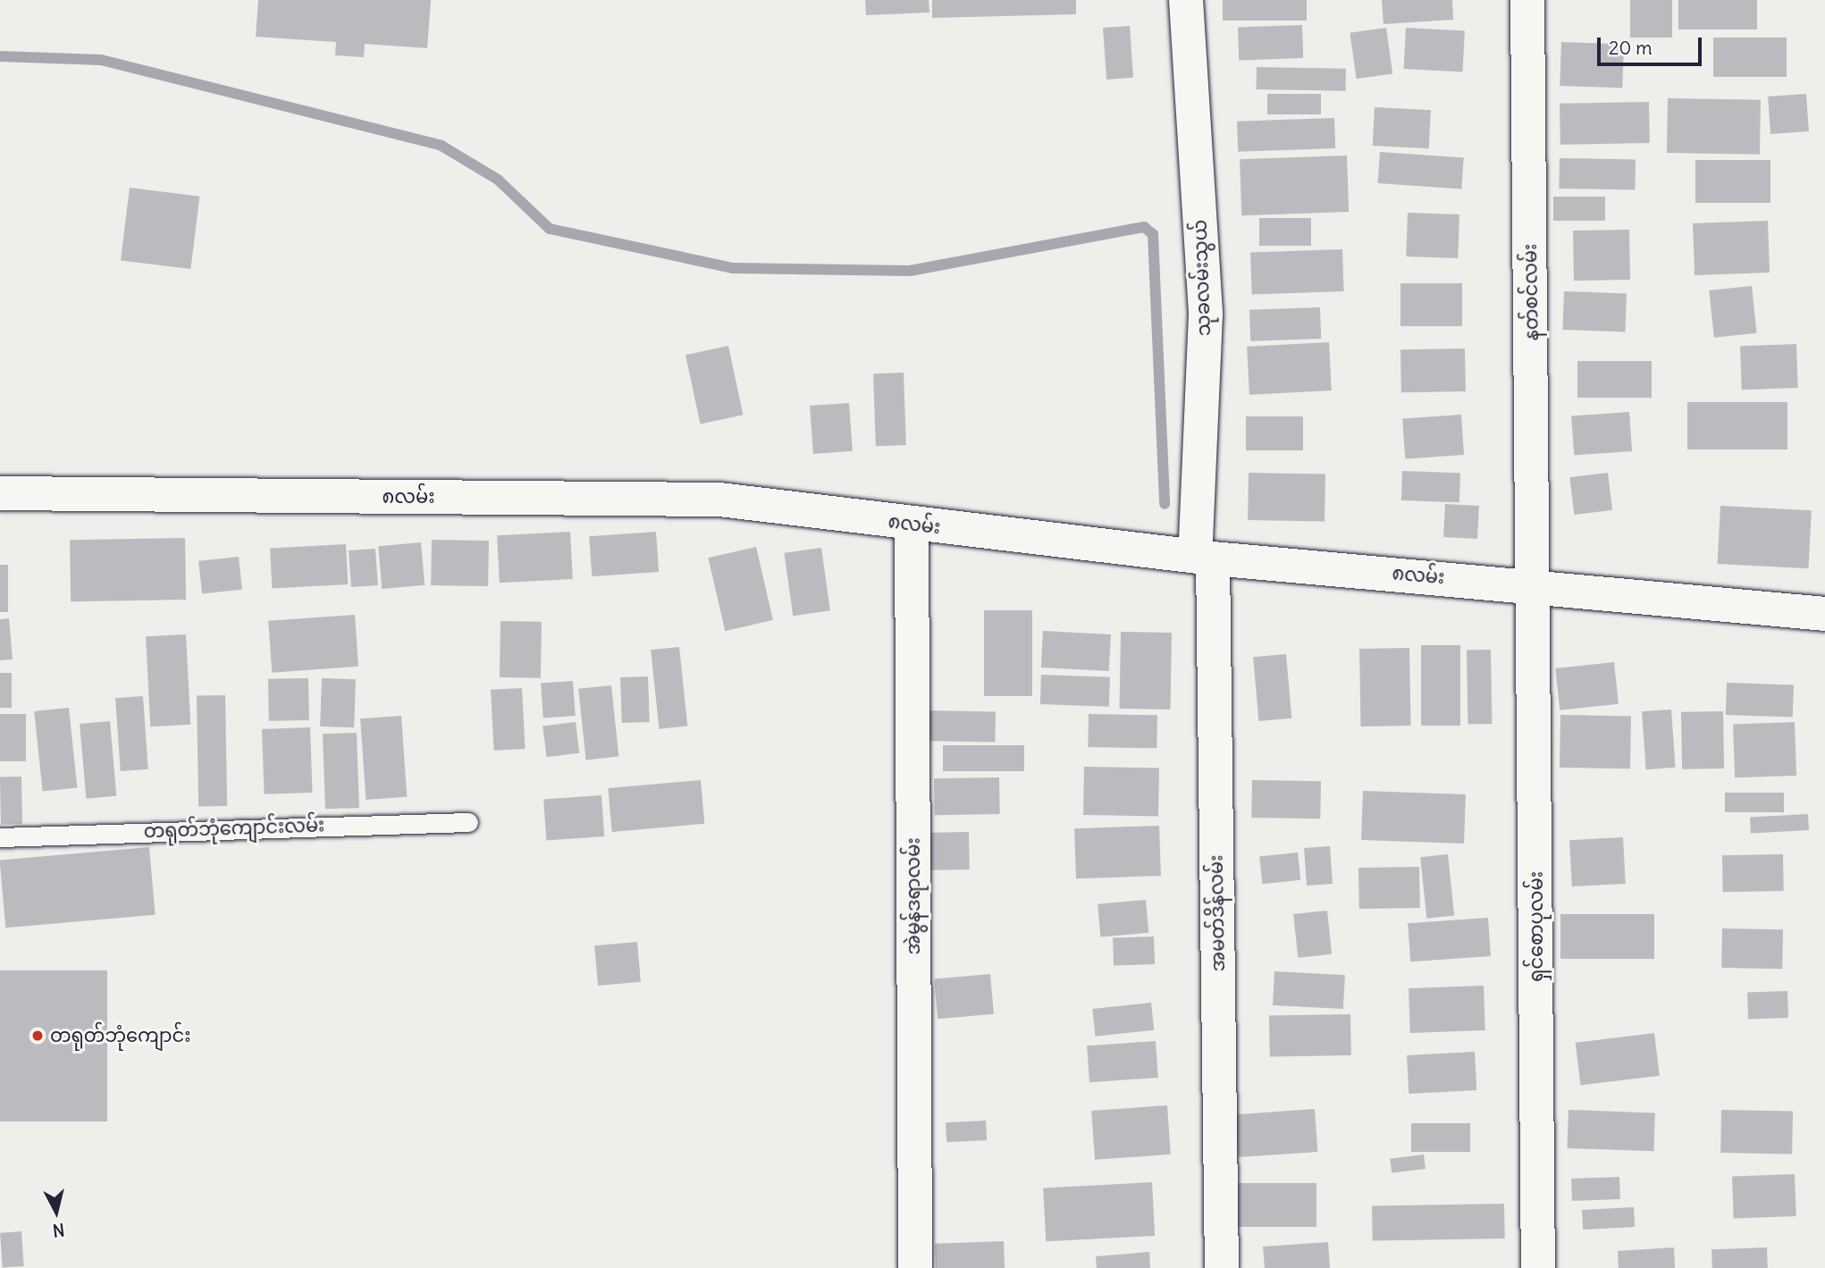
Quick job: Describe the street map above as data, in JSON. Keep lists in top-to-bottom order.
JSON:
{
  "streets": {
    "street": [
      "သုခလမ်းသွယ်",
      "နတ်စင်လမ်း",
      "၈လမ်း",
      "အဲမွန်ဒရာလမ်း",
      "အမတ်ဒိန်လမ်း",
      "ရှင်စောပုလမ်း"
    ],
    "lane": ["တရုတ်ဘုံကျောင်းလမ်း"]
  },
  "crossings": [
    ["သုခလမ်းသွယ်", "၈လမ်း"],
    ["သုခလမ်းသွယ်", "အမတ်ဒိန်လမ်း"],
    ["နတ်စင်လမ်း", "၈လမ်း"],
    ["နတ်စင်လမ်း", "ရှင်စောပုလမ်း"],
    ["၈လမ်း", "အဲမွန်ဒရာလမ်း"],
    ["၈လမ်း", "အမတ်ဒိန်လမ်း"],
    ["၈လမ်း", "ရှင်စောပုလမ်း"]
  ],
  "places": ["တရုတ်ဘုံကျောင်း"],
  "scale_bar": "20 m",
  "north": "bottom"
}
